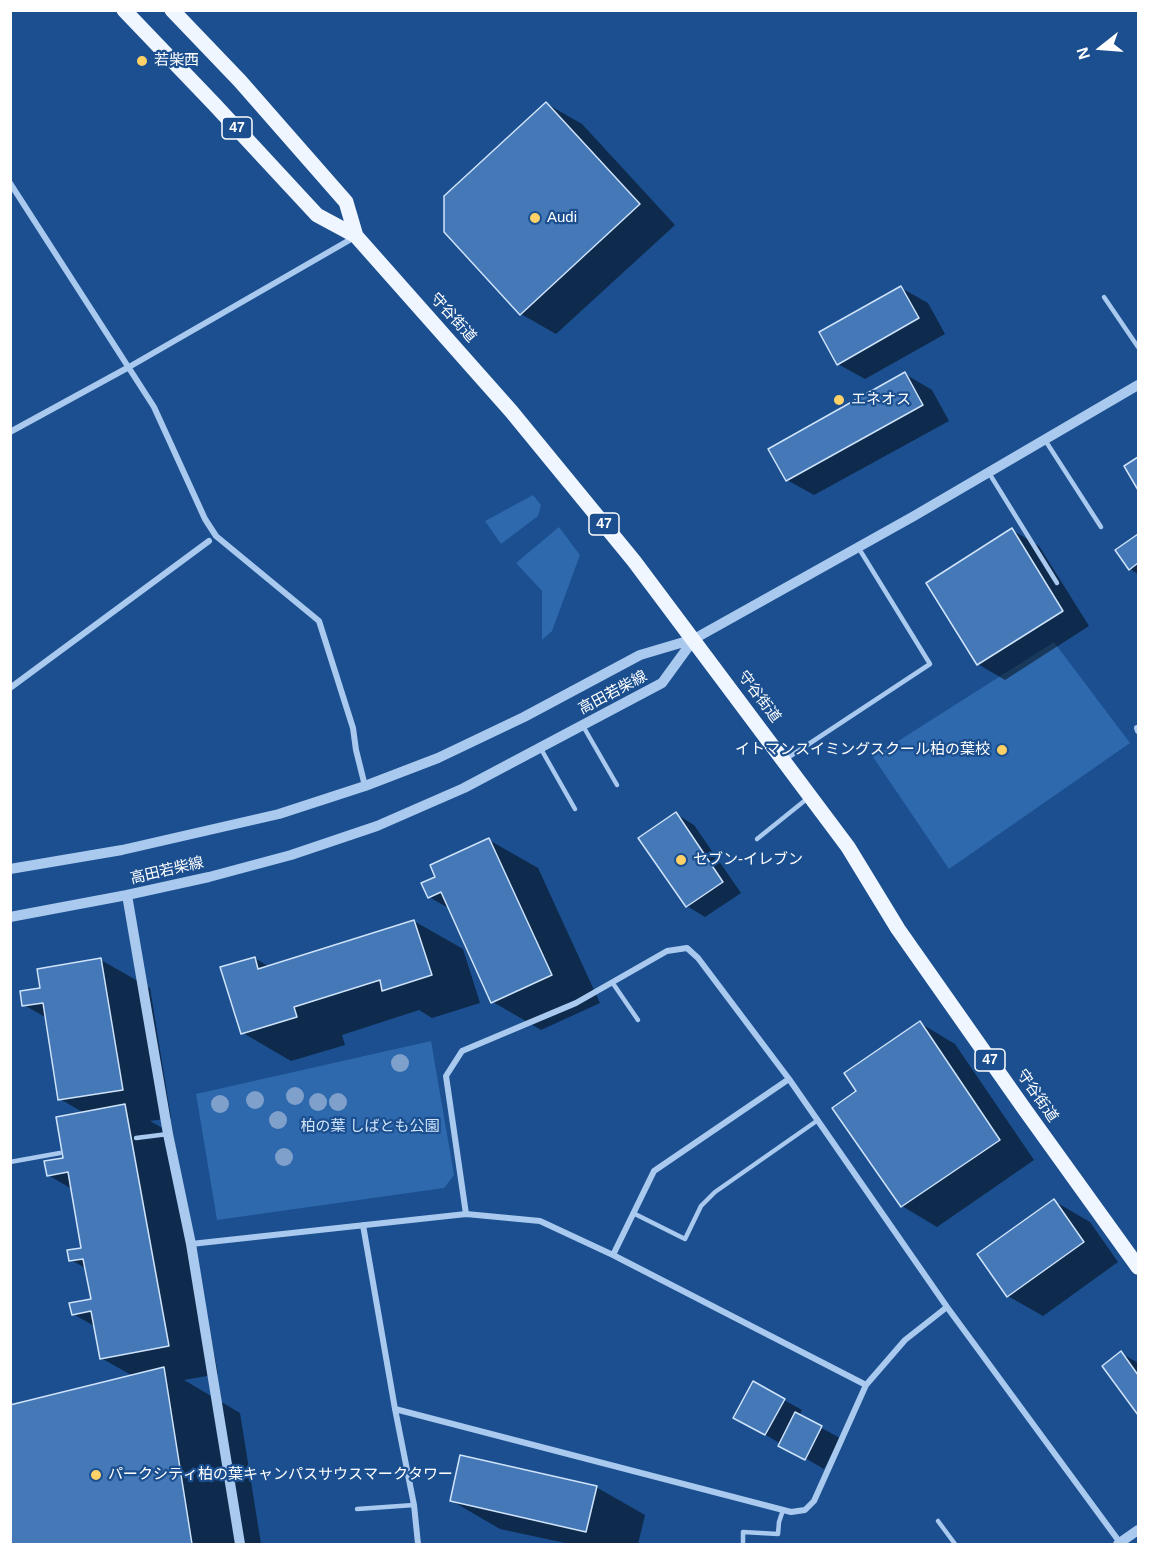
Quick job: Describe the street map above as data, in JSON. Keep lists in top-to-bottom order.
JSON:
{
  "streets": {
    "main road": ["47", "守谷街道"],
    "street": ["高田若柴線"]
  },
  "crossings": [
    ["守谷街道", "高田若柴線"]
  ],
  "parks": ["柏の葉 しばとも公園"],
  "places": [
    "若柴西",
    "Audi",
    "エネオス",
    "イトマンスイミングスクール柏の葉校",
    "セブン-イレブン",
    "パークシティ柏の葉キャンパスサウスマークタワー"
  ],
  "north": "left"
}
